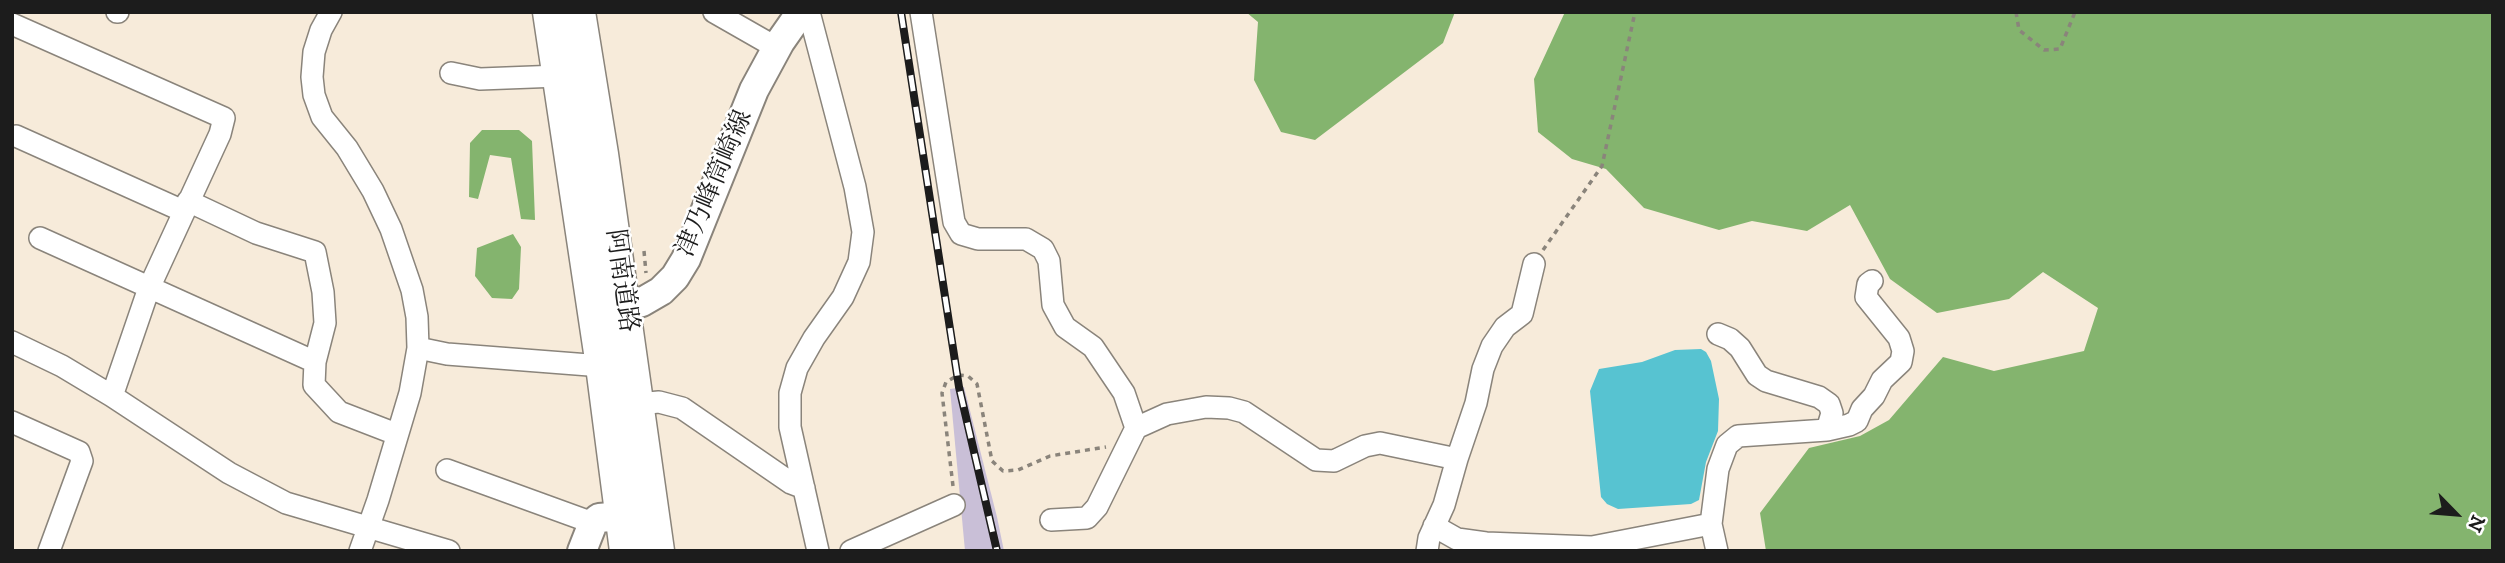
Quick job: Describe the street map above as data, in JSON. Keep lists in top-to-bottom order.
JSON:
{
  "streets": {
    "highway": ["阿南道路"],
    "main road": ["津乃峰筒崎線"]
  },
  "crossings": [
    ["津乃峰筒崎線", "阿南道路"]
  ],
  "north": "bottom right"
}
